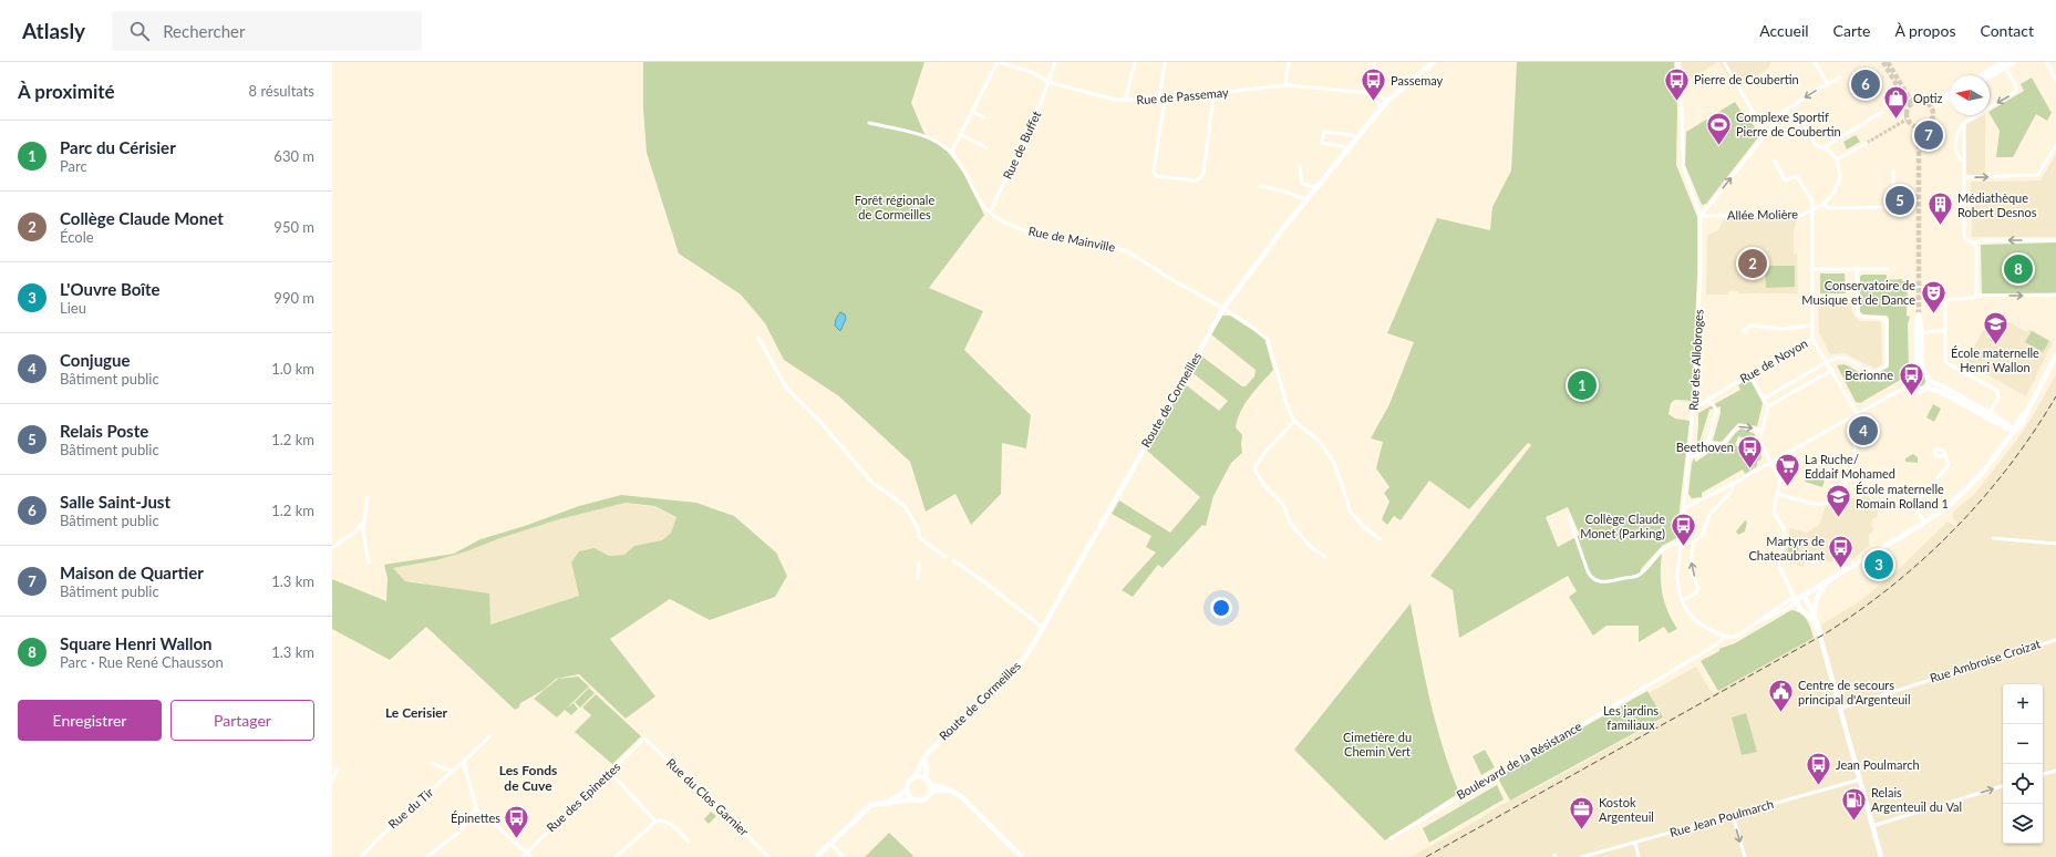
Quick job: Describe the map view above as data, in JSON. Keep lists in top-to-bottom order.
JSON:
{
  "streets": {
    "main road": ["Route de Cormeilles", "Boulevard de la Résistance"],
    "street": [
      "Rue de Passemay",
      "Rue de Buffet",
      "Allée Molière",
      "Rue de Mainville",
      "Rue des Allobroges",
      "Rue de Noyon",
      "Rue Ambroise Croizat",
      "Rue des Epinettes",
      "Rue du Clos Garnier",
      "Rue du Tir",
      "Rue Jean Poulmarch"
    ]
  },
  "crossings": [
    ["Rue de Passemay", "Rue de Buffet"],
    ["Allée Molière", "Rue des Allobroges"],
    ["Allée Molière", "Rue de Noyon"],
    ["Rue de Mainville", "Route de Cormeilles"],
    ["Rue des Allobroges", "Rue de Noyon"],
    ["Rue des Allobroges", "Boulevard de la Résistance"],
    ["Rue des Epinettes", "Rue du Clos Garnier"]
  ],
  "districts": ["Le Cerisier", "Les Fonds de Cuve"],
  "parks": ["Forêt régionale de Cormeilles", "Les jardins familiaux", "Cimetière du Chemin Vert"],
  "places": {
    "bus stop": [
      "Pierre de Coubertin",
      "Passemay",
      "Berionne",
      "Beethoven",
      "Collège Claude Monet (Parking)",
      "Martyrs de Chateaubriant",
      "Jean Poulmarch",
      "Épinettes"
    ],
    "shop": ["Optiz"],
    "sports": ["Complexe Sportif Pierre de Coubertin"],
    "building": ["Médiathèque Robert Desnos"],
    "theatre": ["Conservatoire de Musique et de Dance"],
    "school or university": ["École maternelle Henri Wallon", "École maternelle Romain Rolland 1"],
    "supermarket": ["La Ruche/ Eddaif Mohamed"],
    "public building": ["Centre de secours principal d'Argenteuil"],
    "fuel station": ["Relais Argenteuil du Val"],
    "office": ["Kostok Argenteuil"]
  },
  "north": "left",
  "page": {
    "header": "Atlasly",
    "search": "Rechercher",
    "nav": [
      "Accueil",
      "Carte",
      "À propos",
      "Contact"
    ],
    "heading": ["À proximité", "8 résultats"],
    "pins": [
      "6",
      "7",
      "5",
      "2",
      "8",
      "1",
      "4",
      "3"
    ],
    "list": [
      {
        "mark": "1",
        "name": "Parc du Cérisier",
        "note": "Parc",
        "value": "630 m"
      },
      {
        "mark": "2",
        "name": "Collège Claude Monet",
        "note": "École",
        "value": "950 m"
      },
      {
        "mark": "3",
        "name": "L'Ouvre Boîte",
        "note": "Lieu",
        "value": "990 m"
      },
      {
        "mark": "4",
        "name": "Conjugue",
        "note": "Bâtiment public",
        "value": "1.0 km"
      },
      {
        "mark": "5",
        "name": "Relais Poste",
        "note": "Bâtiment public",
        "value": "1.2 km"
      },
      {
        "mark": "6",
        "name": "Salle Saint-Just",
        "note": "Bâtiment public",
        "value": "1.2 km"
      },
      {
        "mark": "7",
        "name": "Maison de Quartier",
        "note": "Bâtiment public",
        "value": "1.3 km"
      },
      {
        "mark": "8",
        "name": "Square Henri Wallon",
        "note": "Parc · Rue René Chausson",
        "value": "1.3 km"
      }
    ],
    "map_buttons": ["+", "−"],
    "buttons": ["Enregistrer", "Partager"]
  }
}
